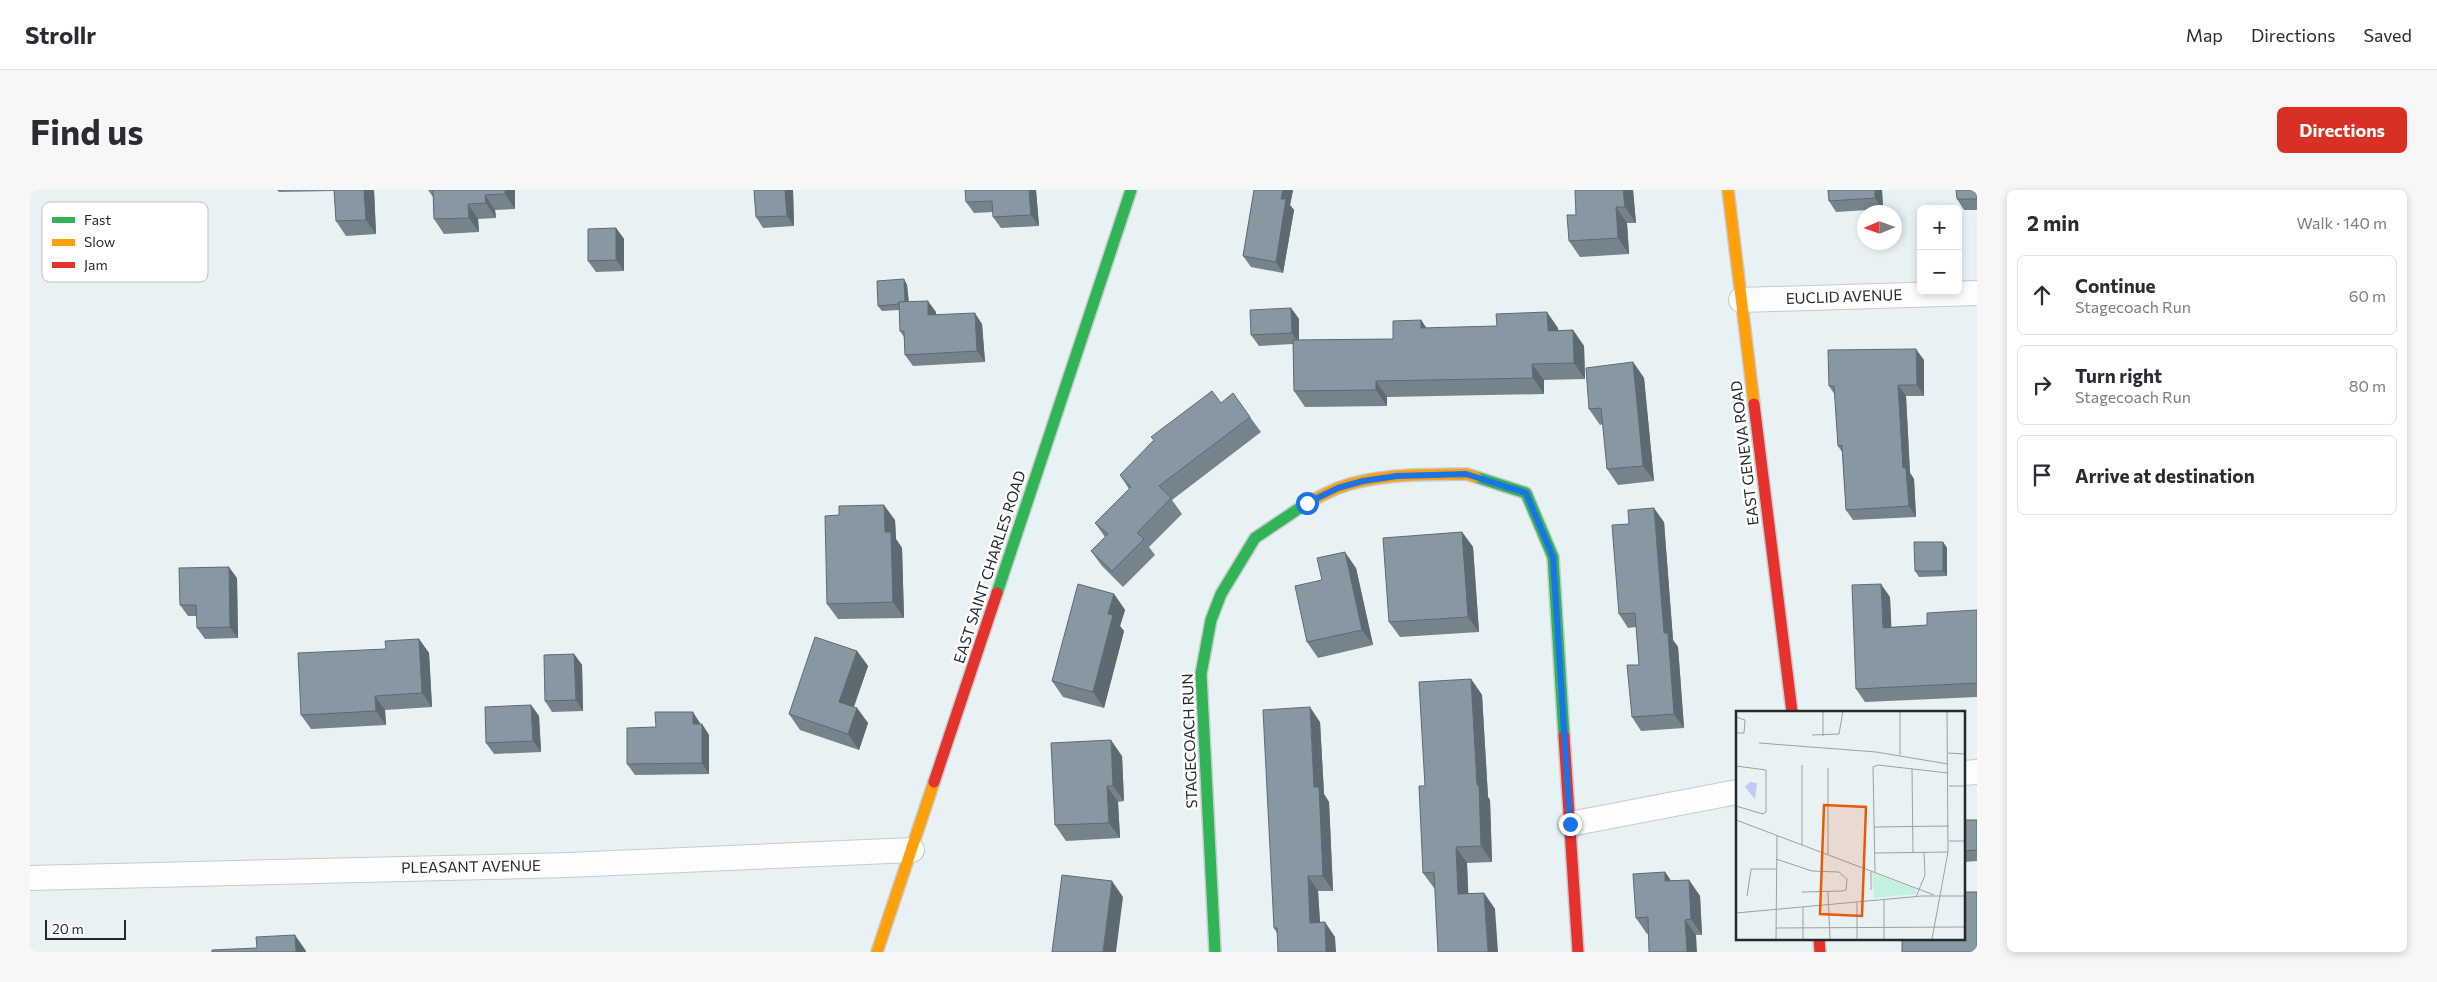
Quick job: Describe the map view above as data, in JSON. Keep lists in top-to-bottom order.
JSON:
{
  "streets": {
    "street": [
      "EUCLID AVENUE",
      "EAST GENEVA ROAD",
      "EAST SAINT CHARLES ROAD",
      "STAGECOACH RUN",
      "PLEASANT AVENUE"
    ]
  },
  "crossings": [
    ["EUCLID AVENUE", "EAST GENEVA ROAD"],
    ["EAST SAINT CHARLES ROAD", "PLEASANT AVENUE"]
  ],
  "legend": ["Fast", "Slow", "Jam"],
  "scale_bar": "20 m",
  "north": "left",
  "page": {
    "header": "Strollr",
    "nav": ["Map", "Directions", "Saved"],
    "buttons": "Directions",
    "title": "Find us",
    "heading": ["2 min", "Walk · 140 m"],
    "map_buttons": ["+", "−"],
    "list": [
      ["Continue", "Stagecoach Run", "60 m"],
      ["Turn right", "Stagecoach Run", "80 m"],
      "Arrive at destination"
    ],
    "scale": "20 m"
  }
}
